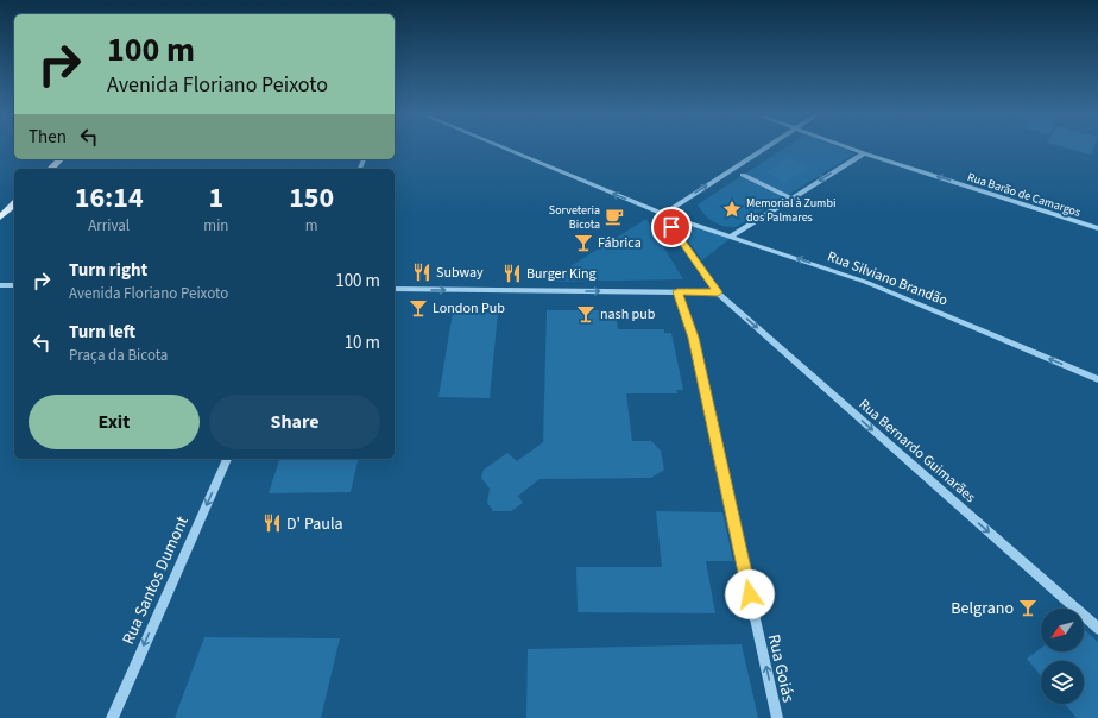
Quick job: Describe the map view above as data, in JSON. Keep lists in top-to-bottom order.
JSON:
{
  "streets": {
    "street": [
      "Rua Barão de Camargos",
      "Rua Silviano Brandão",
      "Rua Bernardo Guimarães",
      "Rua Santos Dumont",
      "Rua Goiás"
    ]
  },
  "crossings": [
    ["Rua Silviano Brandão", "Rua Bernardo Guimarães"]
  ],
  "one_way": [
    "Rua Barão de Camargos",
    "Rua Silviano Brandão",
    "Rua Bernardo Guimarães",
    "Rua Santos Dumont",
    "Rua Goiás"
  ],
  "places": {
    "place": ["Memorial à Zumbi dos Palmares"],
    "cafe": ["Sorveteria Bicota"],
    "bar": [
      "Fábrica",
      "London Pub",
      "nash pub",
      "Belgrano"
    ],
    "restaurant": ["Subway", "Burger King", "D' Paula"]
  },
  "north": "bottom left",
  "page": {
    "turn": ["100 m", "Avenida Floriano Peixoto"],
    "then": "Then",
    "eta": [
      "16:14",
      "Arrival",
      "1",
      "min",
      "150",
      "m"
    ],
    "list": [
      {
        "name": "Turn right",
        "note": "Avenida Floriano Peixoto",
        "value": "100 m"
      },
      {
        "name": "Turn left",
        "note": "Praça da Bicota",
        "value": "10 m"
      }
    ],
    "buttons": ["Exit", "Share"]
  }
}
